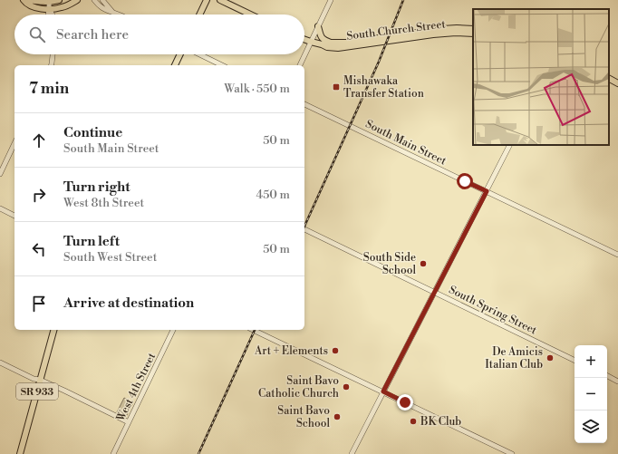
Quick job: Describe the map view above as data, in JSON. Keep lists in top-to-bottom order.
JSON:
{
  "streets": {
    "main road": ["South Church Street", "SR 933"],
    "street": ["South Main Street", "South Spring Street", "West 4th Street"]
  },
  "places": {
    "transit": ["Mishawaka Transfer Station"],
    "other": [
      "South Side School",
      "Art + Elements",
      "De Amicis Italian Club",
      "Saint Bavo Catholic Church",
      "Saint Bavo School",
      "BK Club"
    ]
  },
  "page": {
    "search": "Search here",
    "heading": ["7 min", "Walk · 550 m"],
    "list": [
      ["Continue", "South Main Street", "50 m"],
      ["Turn right", "West 8th Street", "450 m"],
      ["Turn left", "South West Street", "50 m"],
      "Arrive at destination"
    ],
    "map_buttons": ["+", "−"]
  }
}
